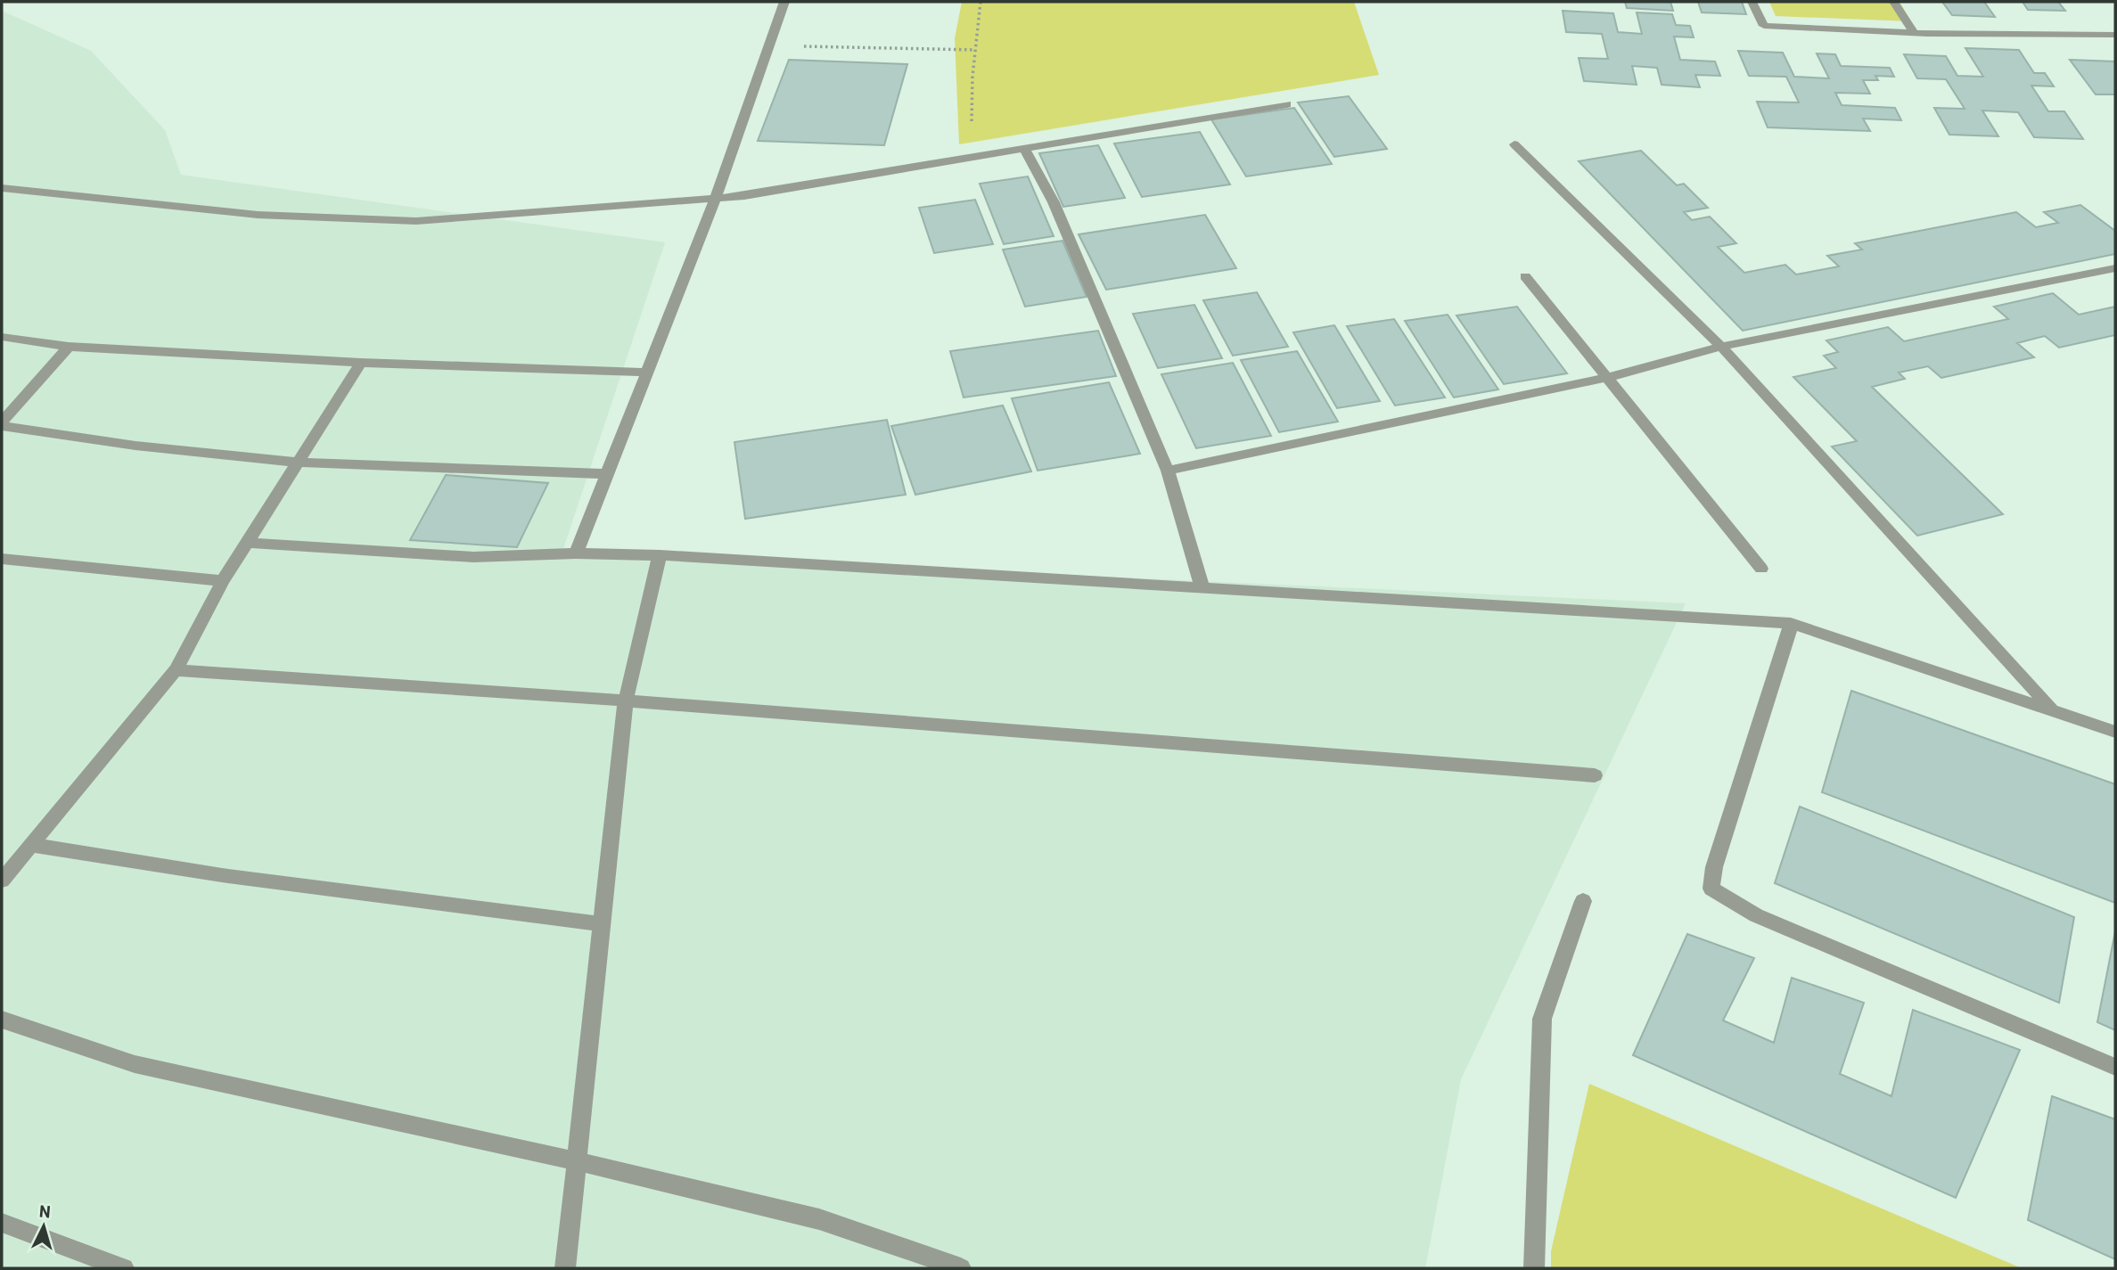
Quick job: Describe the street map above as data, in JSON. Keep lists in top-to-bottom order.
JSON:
{
  "north": "top"
}
